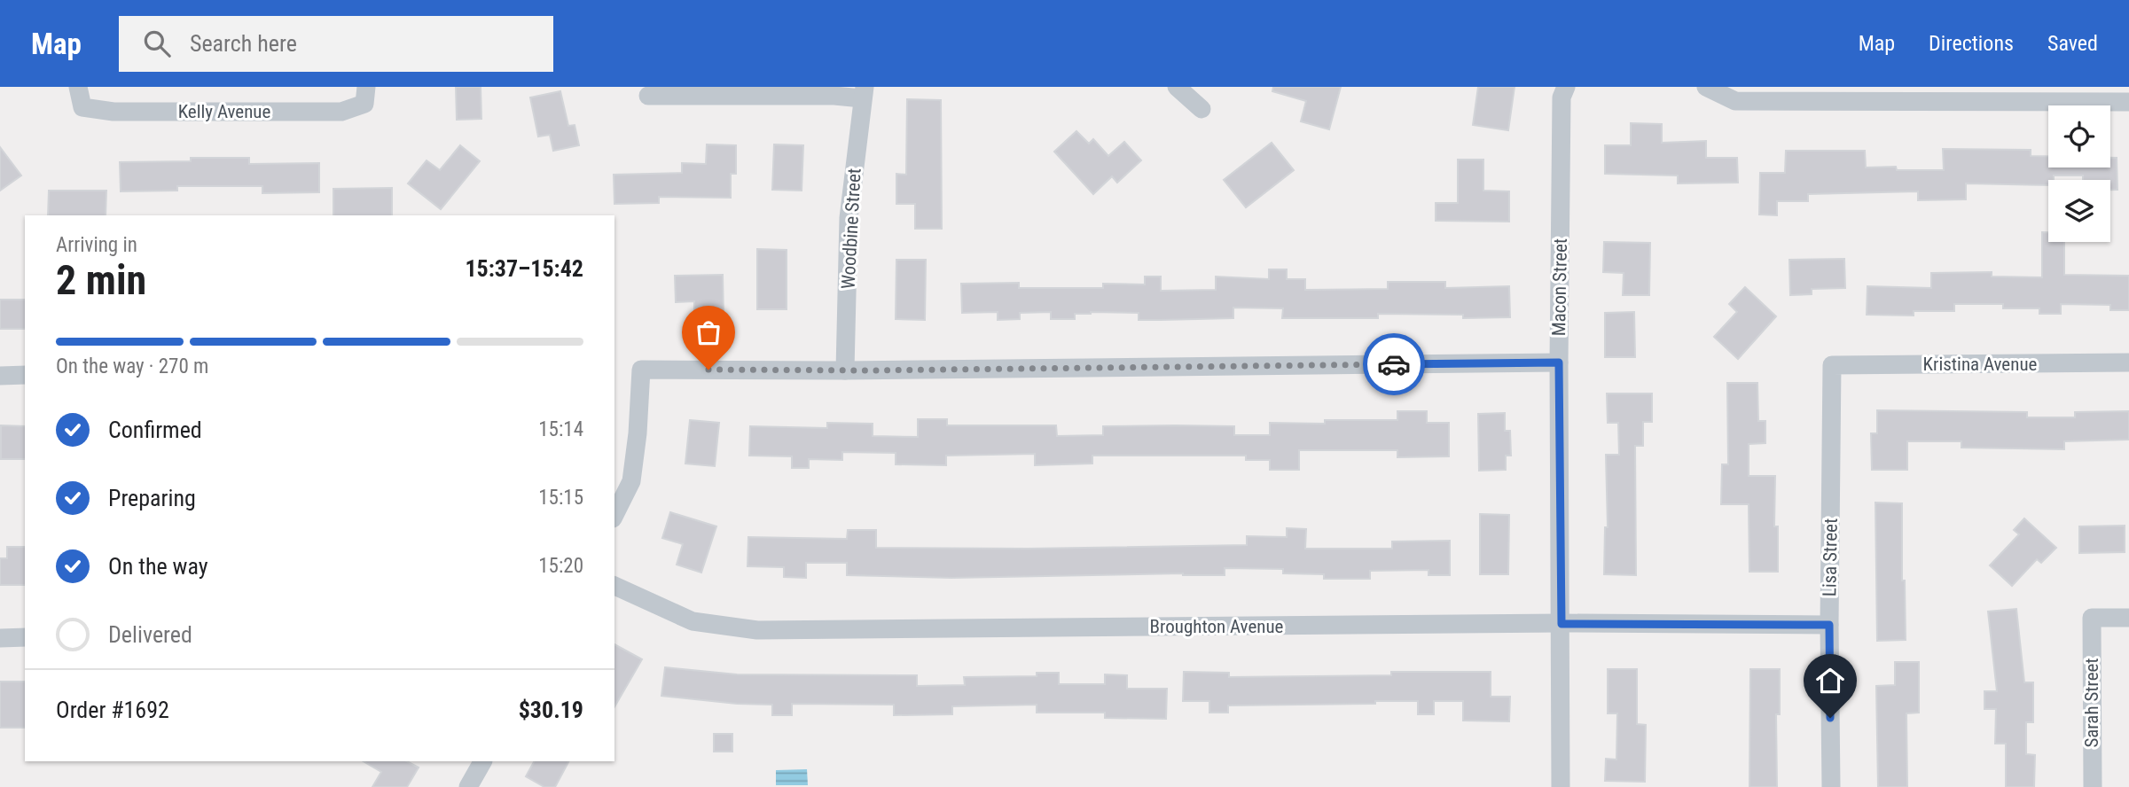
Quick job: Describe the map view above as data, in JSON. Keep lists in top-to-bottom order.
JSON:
{
  "streets": {
    "street": [
      "Kelly Avenue",
      "Woodbine Street",
      "Macon Street",
      "Kristina Avenue",
      "Lisa Street",
      "Broughton Avenue",
      "Sarah Street"
    ]
  },
  "crossings": [
    ["Macon Street", "Broughton Avenue"],
    ["Kristina Avenue", "Lisa Street"],
    ["Lisa Street", "Broughton Avenue"]
  ],
  "page": {
    "header": "Map",
    "search": "Search here",
    "nav": ["Map", "Directions", "Saved"],
    "heading": ["2 min", "Arriving in", "15:37–15:42"],
    "panel": ["Order #1692", "$30.19"],
    "bar": "On the way · 270 m",
    "list": [
      ["Confirmed", "15:14"],
      ["Preparing", "15:15"],
      ["On the way", "15:20"],
      "Delivered"
    ]
  }
}
